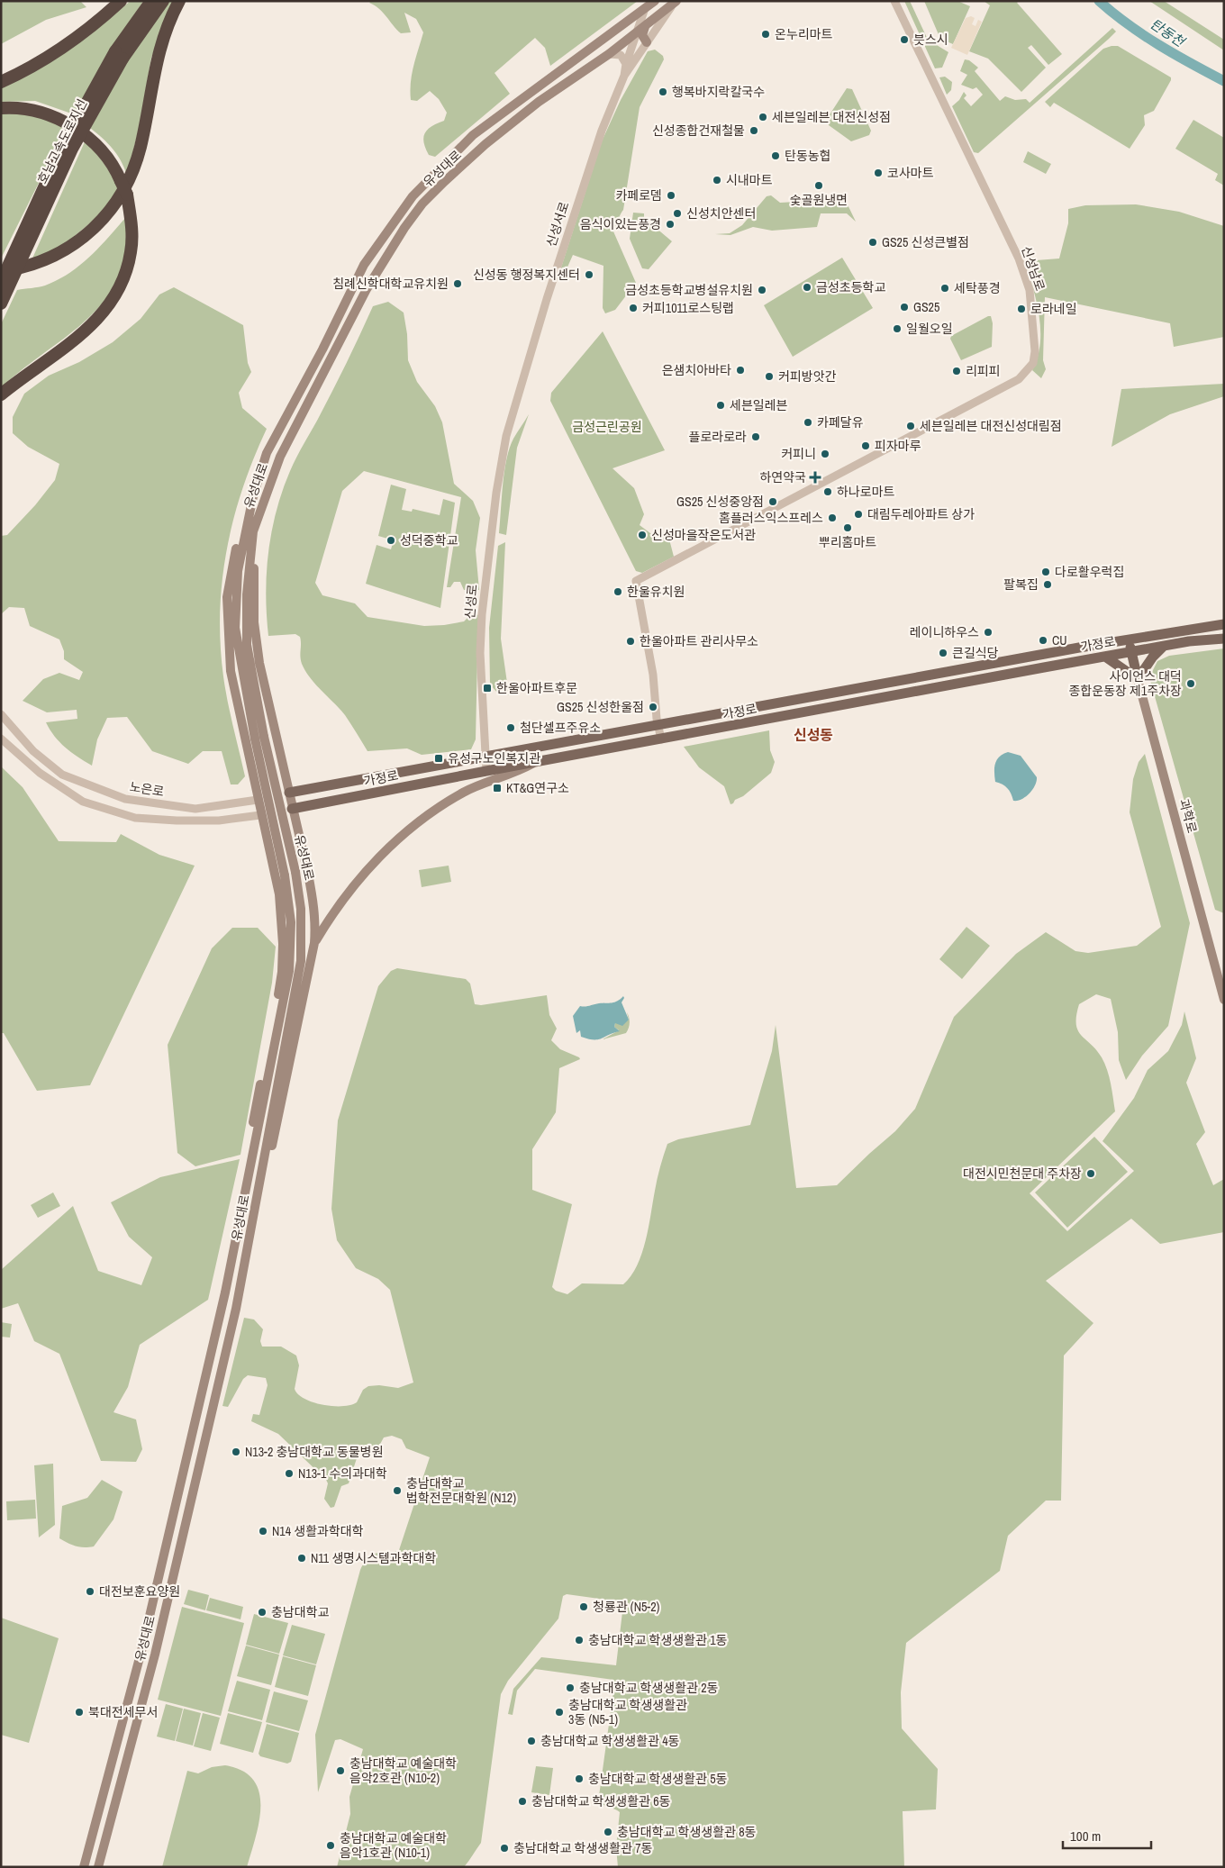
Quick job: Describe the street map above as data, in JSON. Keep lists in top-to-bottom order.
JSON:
{
  "streets": {
    "highway": ["호남고속도로지선"],
    "main road": [
      "유성대로",
      "가정로",
      "노은로",
      "과학로"
    ],
    "street": ["신성서로", "신성남로", "신성로"]
  },
  "crossings": [
    ["신성서로", "신성로"],
    ["신성남로", "가정로"],
    ["신성로", "가정로"],
    ["가정로", "노은로"],
    ["가정로", "과학로"]
  ],
  "districts": ["신성동"],
  "water": ["탄동천"],
  "parks": ["금성근린공원"],
  "places": {
    "other": [
      "온누리마트",
      "븟스시",
      "행복바지락칼국수",
      "세븐일레븐 대전신성점",
      "신성종합건재철물",
      "탄동농협",
      "코사마트",
      "시내마트",
      "숯골원냉면",
      "카페로뎀",
      "신성치안센터",
      "음식이있는풍경",
      "GS25 신성큰별점",
      "신성동 행정복지센터",
      "침례신학대학교유치원",
      "금성초등학교",
      "세탁풍경",
      "금성초등학교병설유치원",
      "GS25",
      "커피1011로스팅랩",
      "로라네일",
      "일월오일",
      "은샘치아바타",
      "리피피",
      "커피방앗간",
      "세븐일레븐",
      "카페달유",
      "세븐일레븐 대전신성대림점",
      "플로라로라",
      "피자마루",
      "커피니",
      "하나로마트",
      "GS25 신성중앙점",
      "대림두레아파트 상가",
      "홈플러스익스프레스",
      "뿌리홈마트",
      "신성마을작은도서관",
      "성덕중학교",
      "다로활우럭집",
      "팔복집",
      "한울유치원",
      "레이니하우스",
      "CU",
      "한울아파트 관리사무소",
      "큰길식당",
      "사이언스 대덕 종합운동장 제1주차장",
      "GS25 신성한울점",
      "첨단셀프주유소",
      "대전시민천문대 주차장",
      "N13-2 충남대학교 동물병원",
      "N13-1 수의과대학",
      "충남대학교 법학전문대학원 (N12)",
      "N14 생활과학대학",
      "N11 생명시스템과학대학",
      "대전보훈요양원",
      "청룡관 (N5-2)",
      "충남대학교",
      "충남대학교 학생생활관 1동",
      "충남대학교 학생생활관 2동",
      "북대전세무서",
      "충남대학교 학생생활관 3동 (N5-1)",
      "충남대학교 학생생활관 4동",
      "충남대학교 예술대학 음악2호관 (N10-2)",
      "충남대학교 학생생활관 5동",
      "충남대학교 학생생활관 6동",
      "충남대학교 학생생활관 8동",
      "충남대학교 예술대학 음악1호관 (N10-1)",
      "충남대학교 학생생활관 7동"
    ],
    "health": ["하연약국"],
    "transit": ["한울아파트후문", "유성구노인복지관", "KT&G연구소"]
  },
  "scale_bar": "100 m"
}
